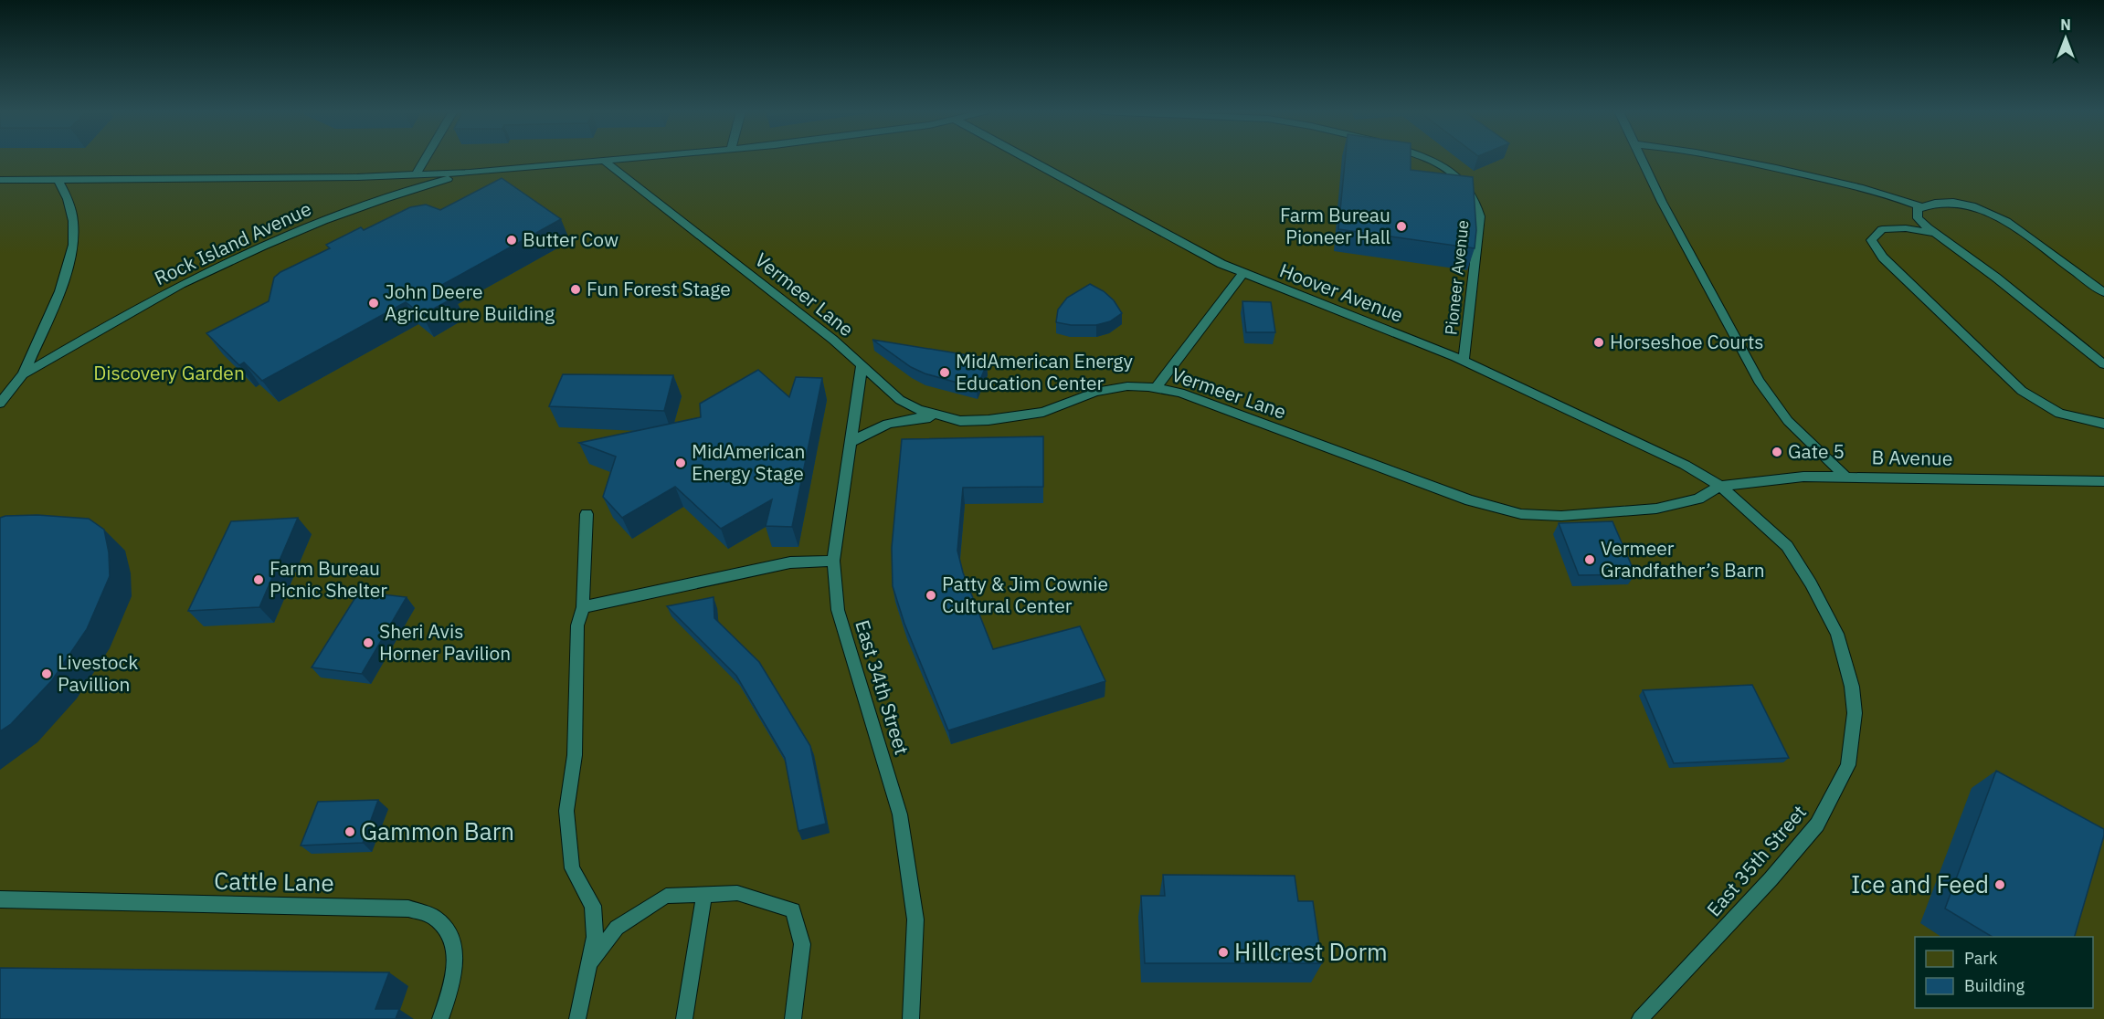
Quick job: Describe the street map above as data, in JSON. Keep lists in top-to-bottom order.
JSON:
{
  "streets": {
    "lane": [
      "Rock Island Avenue",
      "Pioneer Avenue",
      "Hoover Avenue",
      "Vermeer Lane",
      "B Avenue",
      "East 34th Street",
      "East 35th Street",
      "Cattle Lane"
    ]
  },
  "crossings": [
    ["Pioneer Avenue", "Hoover Avenue"],
    ["Hoover Avenue", "Vermeer Lane"],
    ["Hoover Avenue", "B Avenue"],
    ["Hoover Avenue", "East 35th Street"],
    ["Vermeer Lane", "B Avenue"],
    ["Vermeer Lane", "East 34th Street"],
    ["Vermeer Lane", "East 35th Street"],
    ["B Avenue", "East 35th Street"]
  ],
  "parks": ["Discovery Garden"],
  "places": [
    "Farm Bureau Pioneer Hall",
    "Butter Cow",
    "Fun Forest Stage",
    "John Deere Agriculture Building",
    "Horseshoe Courts",
    "MidAmerican Energy Education Center",
    "Gate 5",
    "MidAmerican Energy Stage",
    "Vermeer Grandfather’s Barn",
    "Farm Bureau Picnic Shelter",
    "Patty & Jim Cownie Cultural Center",
    "Sheri Avis Horner Pavilion",
    "Livestock Pavillion",
    "Gammon Barn",
    "Ice and Feed",
    "Hillcrest Dorm"
  ],
  "legend": ["Park", "Building"],
  "north": "top"
}
